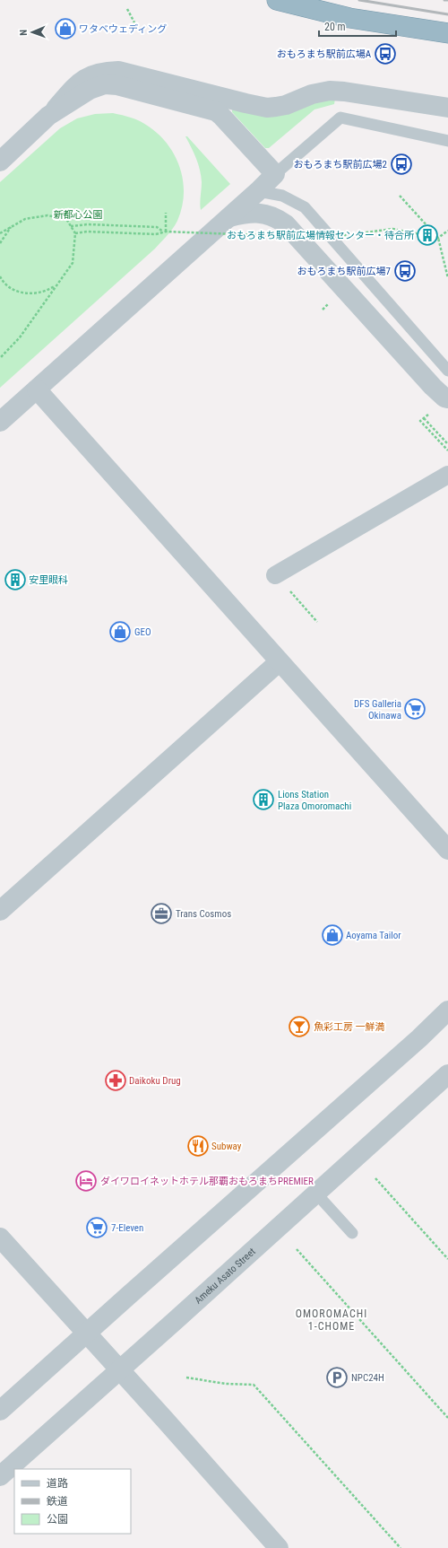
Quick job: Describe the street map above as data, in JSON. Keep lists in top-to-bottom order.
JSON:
{
  "streets": {
    "street": ["Ameku Asato Street"]
  },
  "districts": ["OMOROMACHI 1-CHOME"],
  "parks": ["新都心公園"],
  "places": {
    "shop": ["ワタベウェディング", "GEO", "Aoyama Tailor"],
    "bus stop": ["おもろまち駅前広場A", "おもろまち駅前広場2", "おもろまち駅前広場7"],
    "building": ["おもろまち駅前広場情報センター・待合所", "安里眼科", "Lions Station Plaza Omoromachi"],
    "supermarket": ["DFS Galleria Okinawa", "7-Eleven"],
    "office": ["Trans Cosmos"],
    "bar": ["魚彩工房 一鮮満"],
    "pharmacy": ["Daikoku Drug"],
    "restaurant": ["Subway"],
    "hotel": ["ダイワロイネットホテル那覇おもろまちPREMIER"],
    "parking": ["NPC24H"]
  },
  "legend": ["道路", "鉄道", "公園"],
  "scale_bar": "20 m",
  "north": "left"
}
